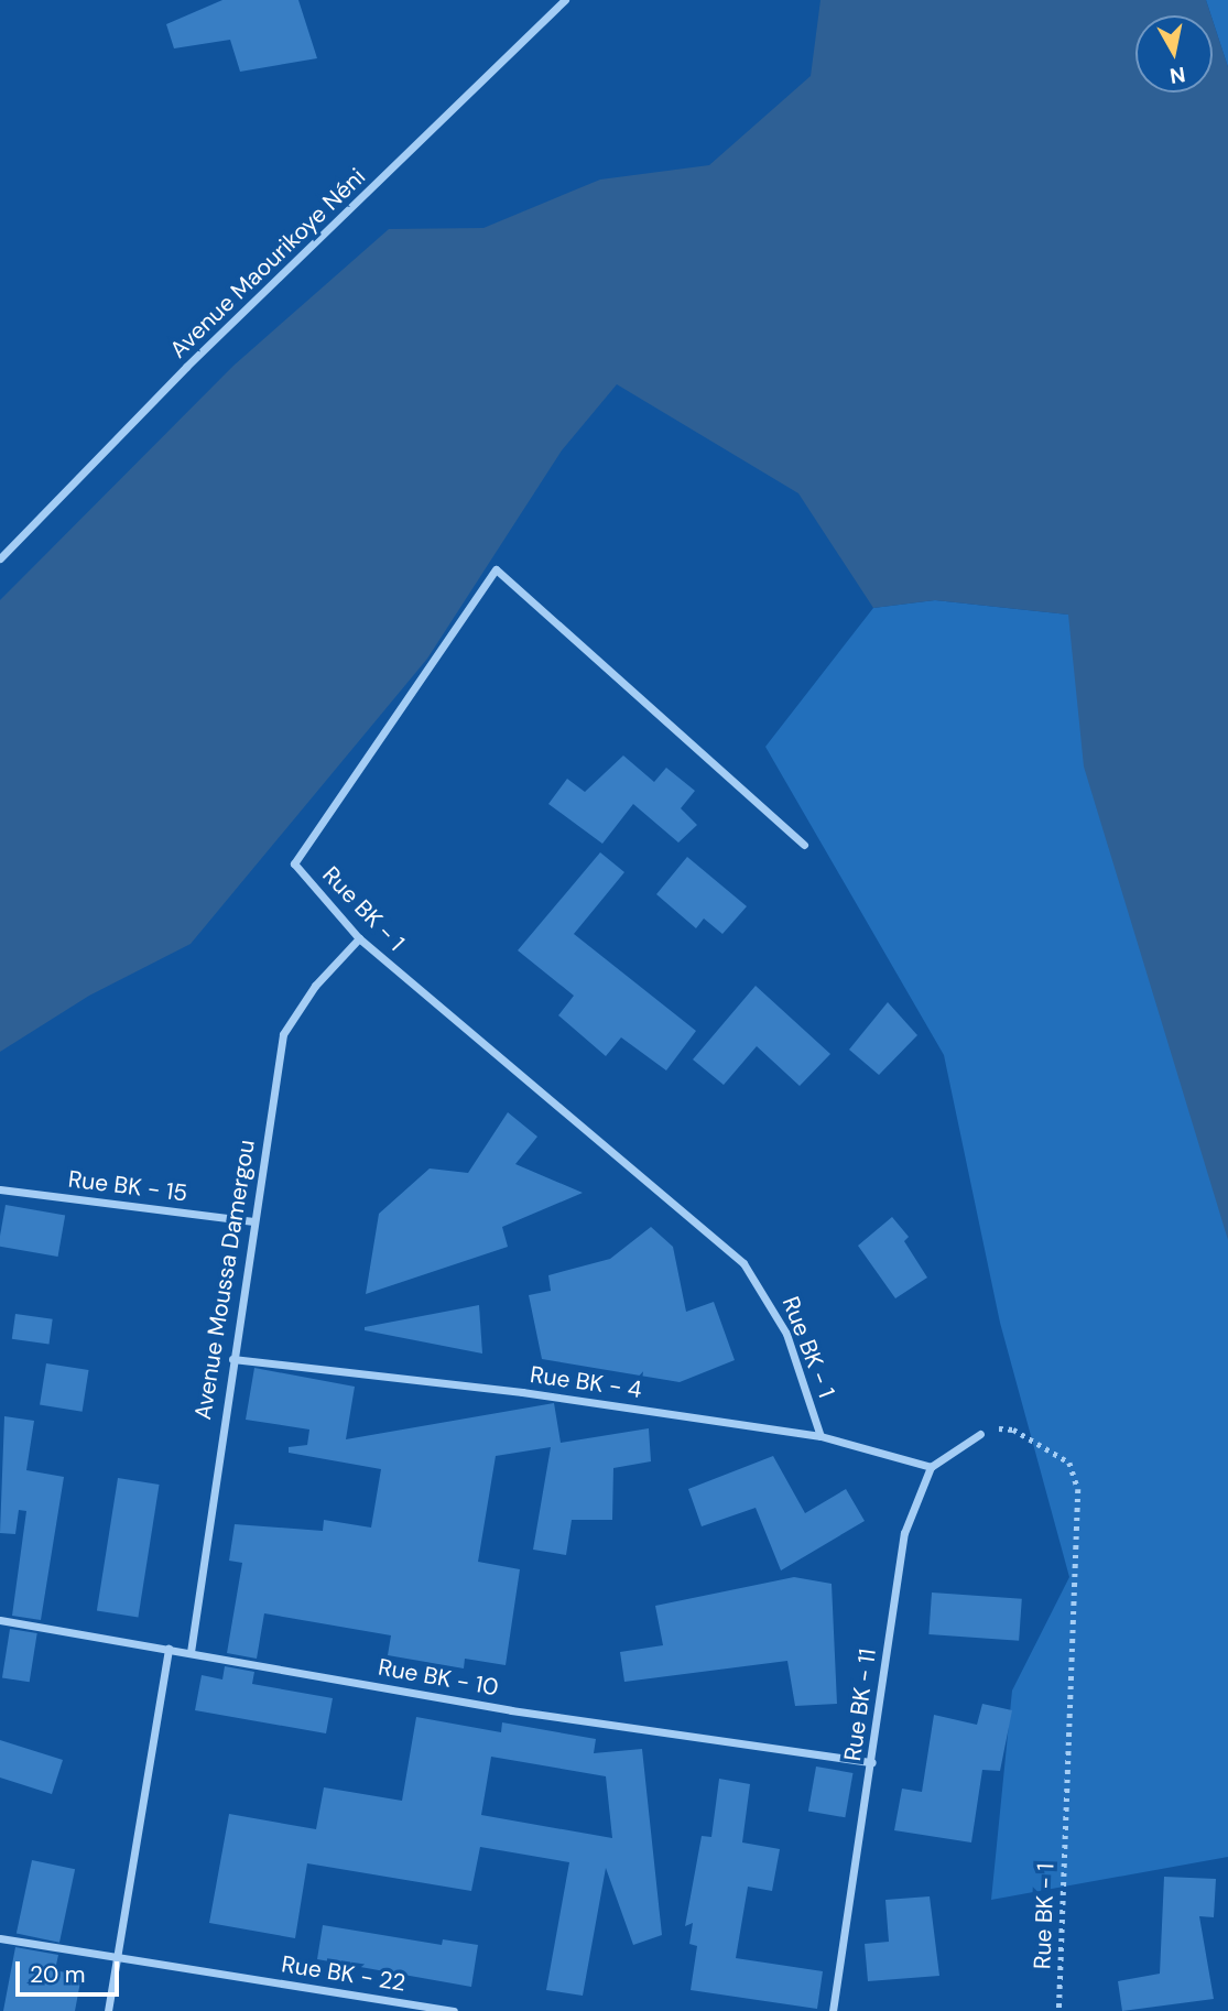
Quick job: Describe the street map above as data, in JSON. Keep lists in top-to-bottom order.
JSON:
{
  "streets": {
    "street": [
      "Avenue Maourikoye Néni",
      "Rue BK - 1",
      "Rue BK - 15",
      "Avenue Moussa Damergou",
      "Rue BK - 4",
      "Rue BK - 10",
      "Rue BK - 11",
      "Rue BK - 22"
    ]
  },
  "crossings": [
    ["Rue BK - 1", "Avenue Moussa Damergou"],
    ["Rue BK - 1", "Rue BK - 4"],
    ["Rue BK - 15", "Avenue Moussa Damergou"],
    ["Avenue Moussa Damergou", "Rue BK - 4"],
    ["Avenue Moussa Damergou", "Rue BK - 10"],
    ["Rue BK - 4", "Rue BK - 11"],
    ["Rue BK - 10", "Rue BK - 11"]
  ],
  "scale_bar": "20 m",
  "north": "bottom"
}
